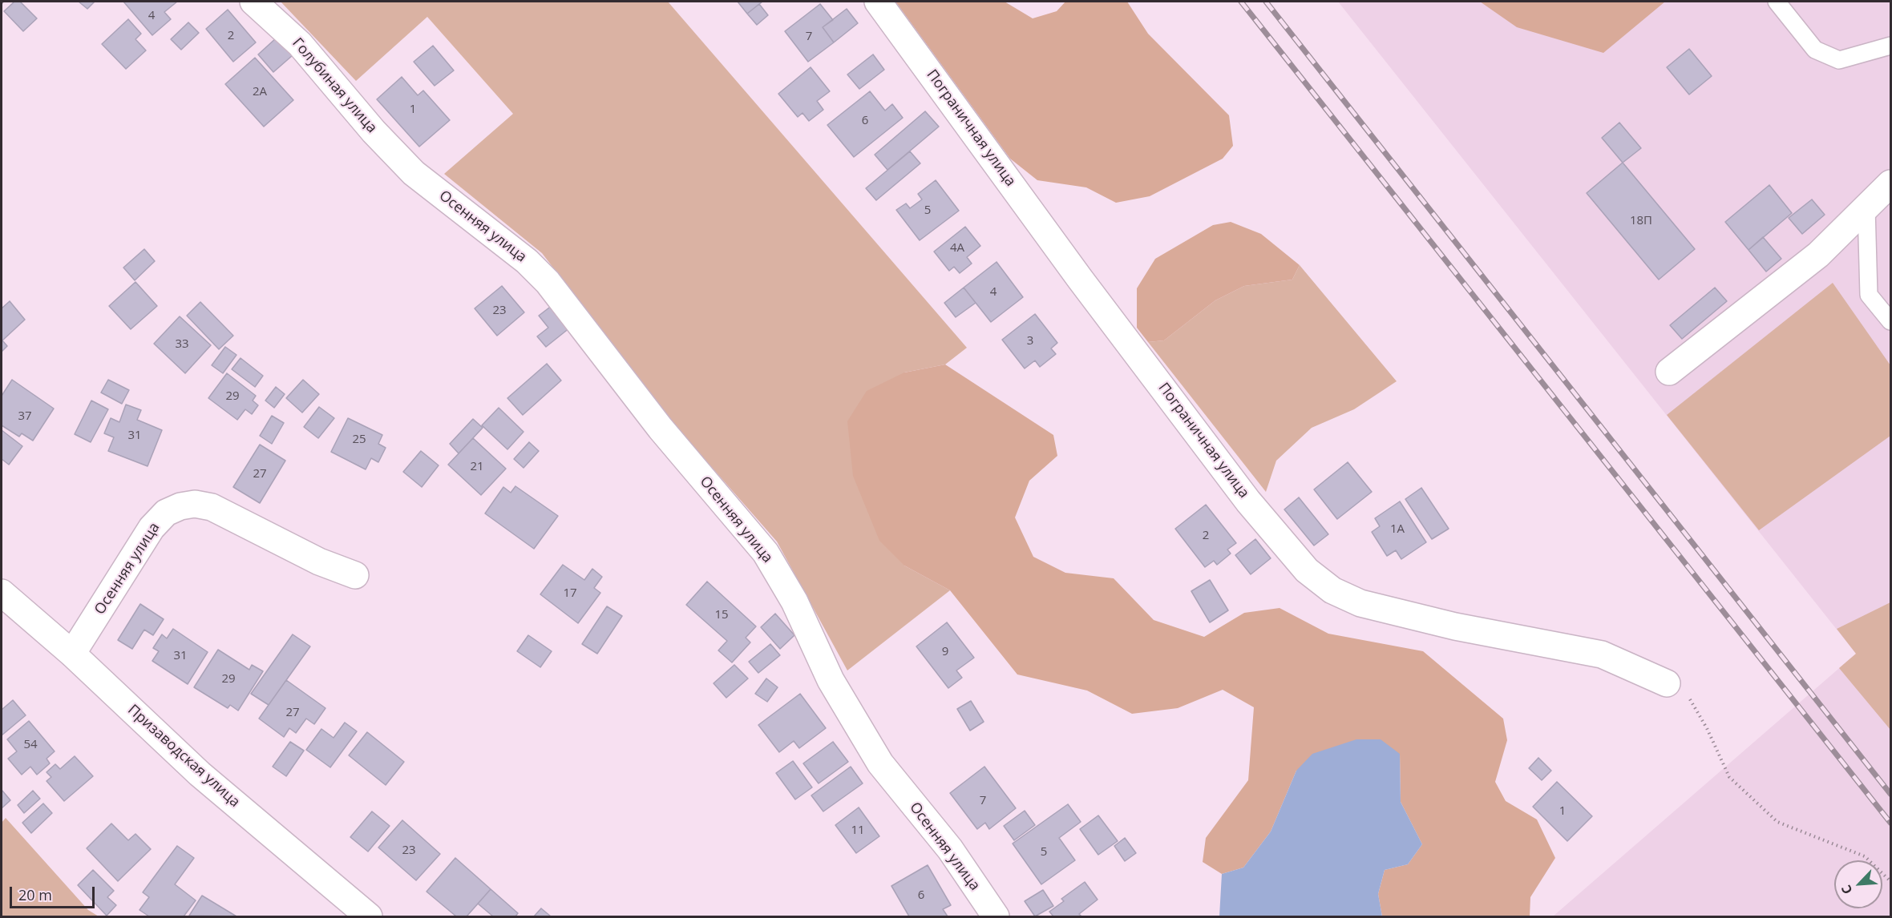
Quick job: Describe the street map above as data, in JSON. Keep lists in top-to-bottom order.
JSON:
{
  "streets": {
    "street": [
      "Голубиная улица",
      "Пограничная улица",
      "Осенняя улица",
      "Призаводская улица"
    ]
  },
  "crossings": [
    ["Голубиная улица", "Осенняя улица"],
    ["Осенняя улица", "Призаводская улица"]
  ],
  "house_numbers": [
    "4",
    "2",
    "7",
    "2А",
    "1",
    "6",
    "5",
    "18П",
    "4А",
    "4",
    "23",
    "3",
    "33",
    "29",
    "37",
    "31",
    "25",
    "21",
    "27",
    "1А",
    "2",
    "17",
    "15",
    "9",
    "31",
    "29",
    "27",
    "54",
    "7",
    "1",
    "11",
    "23",
    "5",
    "6"
  ],
  "scale_bar": "20 m",
  "north": "bottom left"
}
